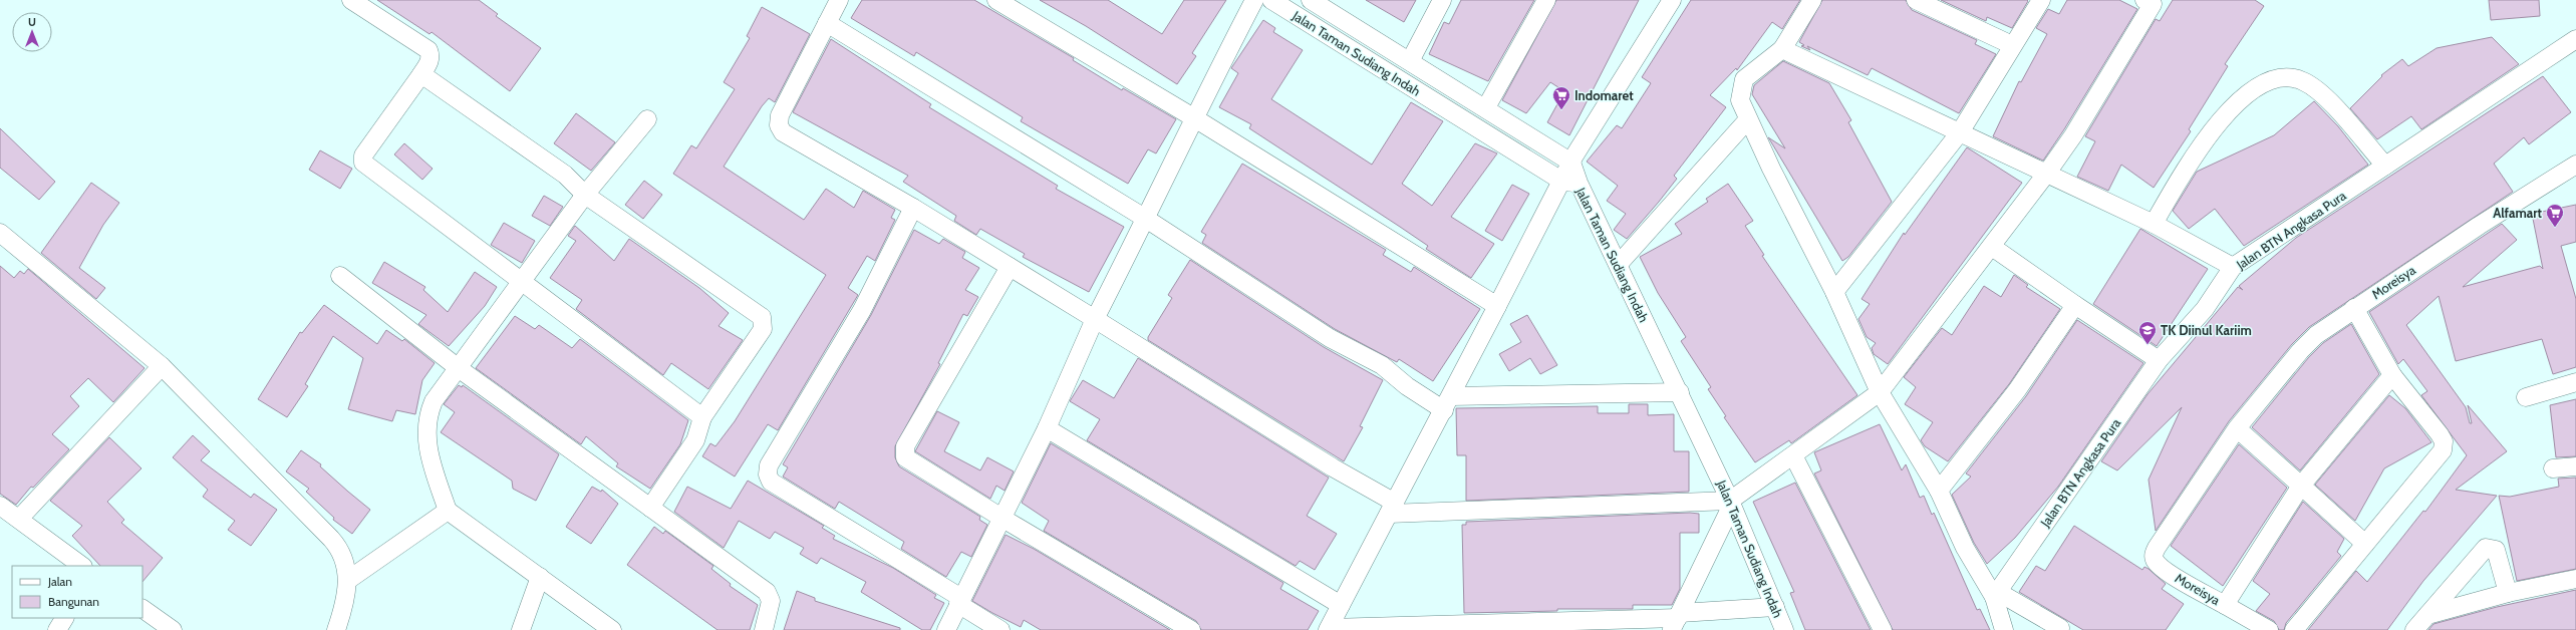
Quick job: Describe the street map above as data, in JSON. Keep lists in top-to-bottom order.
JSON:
{
  "streets": {
    "street": ["Jalan Taman Sudiang Indah", "Jalan BTN Angkasa Pura", "Moreisya"]
  },
  "places": {
    "supermarket": ["Indomaret", "Alfamart"],
    "school or university": ["TK Diinul Kariim"]
  },
  "legend": ["Jalan", "Bangunan"],
  "north": "top"
}
